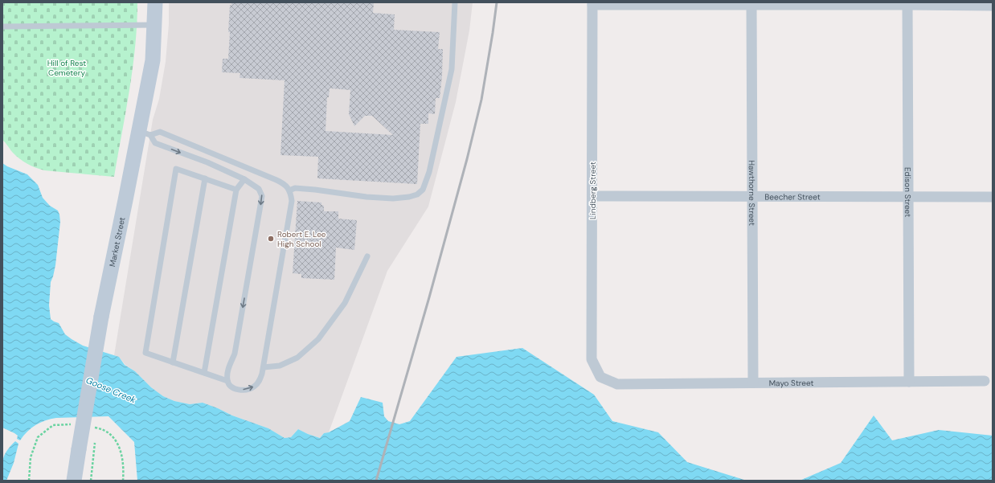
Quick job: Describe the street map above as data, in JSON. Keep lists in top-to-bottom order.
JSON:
{
  "streets": {
    "main road": ["Market Street"],
    "street": [
      "Lindberg Street",
      "Edison Street",
      "Hawthorne Street",
      "Beecher Street",
      "Mayo Street"
    ]
  },
  "crossings": [
    ["Lindberg Street", "Beecher Street"],
    ["Lindberg Street", "Mayo Street"],
    ["Edison Street", "Beecher Street"],
    ["Edison Street", "Mayo Street"],
    ["Hawthorne Street", "Beecher Street"],
    ["Hawthorne Street", "Mayo Street"]
  ],
  "water": ["Goose Creek"],
  "parks": ["Hill of Rest Cemetery"],
  "places": ["Robert E. Lee High School"]
}
